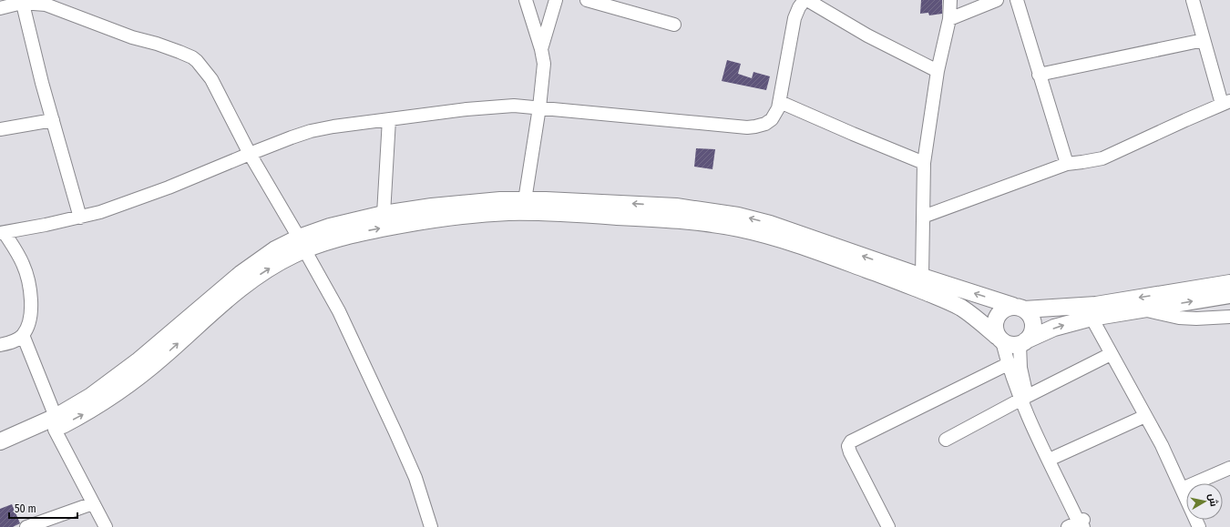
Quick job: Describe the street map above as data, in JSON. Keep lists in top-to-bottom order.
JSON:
{
  "scale_bar": "50 m",
  "north": "right"
}
